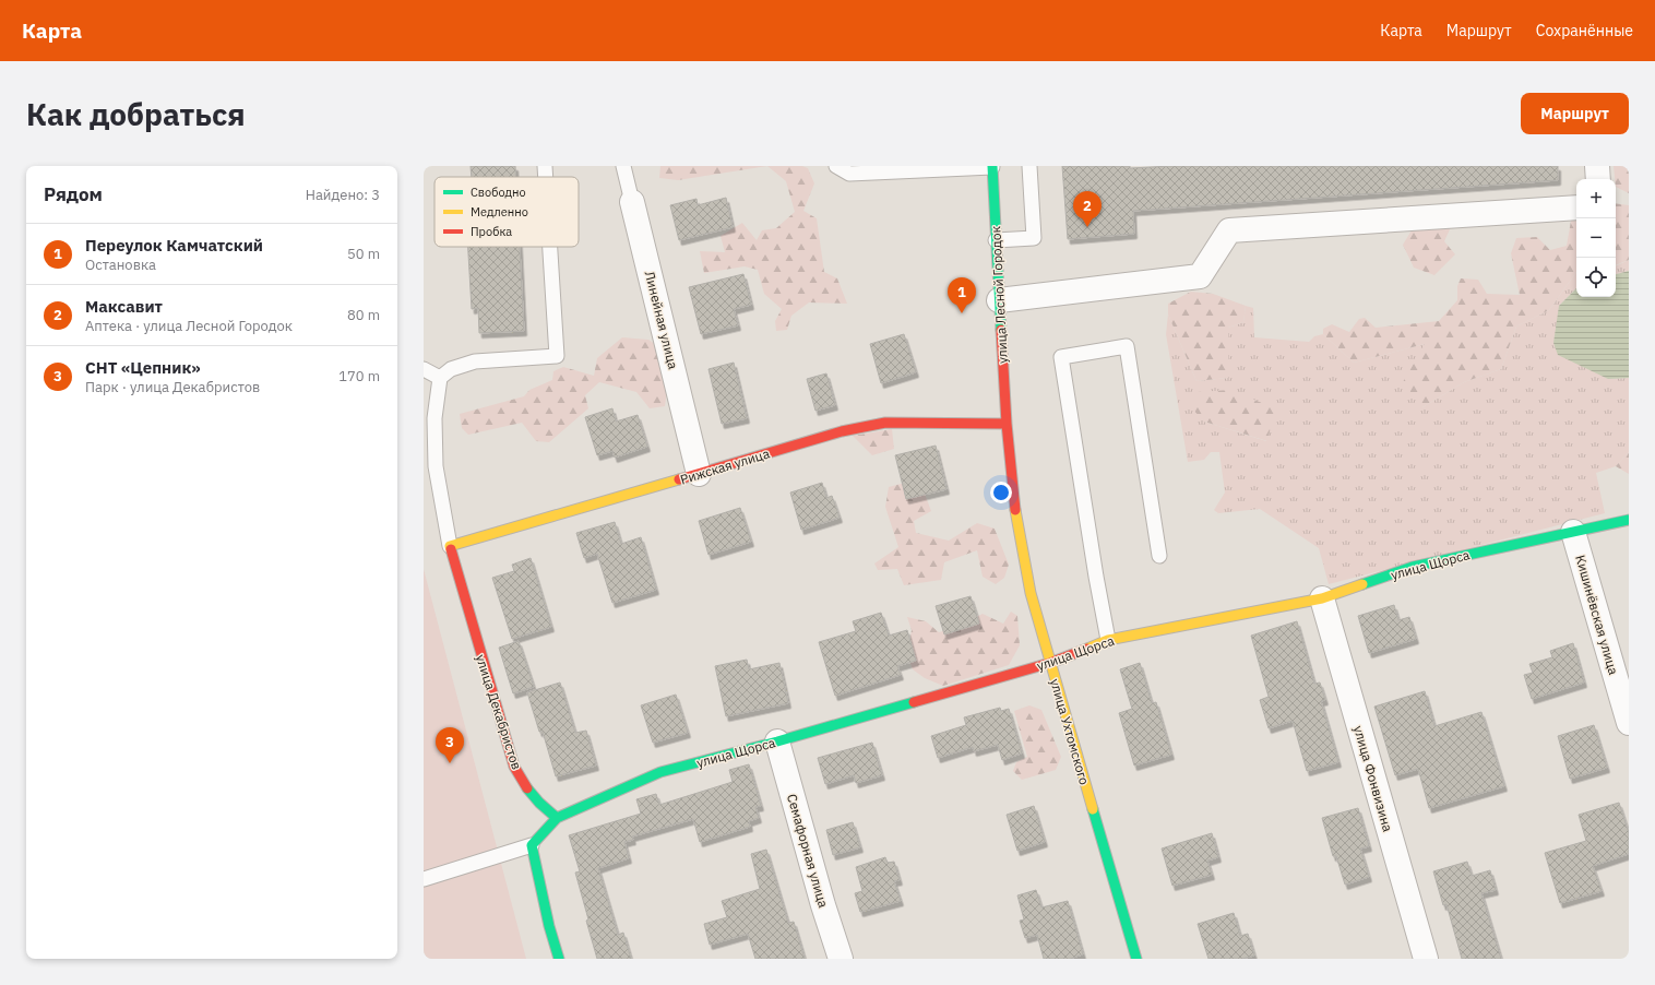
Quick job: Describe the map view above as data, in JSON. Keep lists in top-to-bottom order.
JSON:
{
  "streets": {
    "street": [
      "улица Лесной Городок",
      "Линейная улица",
      "Рижская улица",
      "улица Щорса",
      "Кишинёвская улица",
      "улица Декабристов",
      "улица Ухтомского",
      "улица Фонвизина",
      "Семафорная улица"
    ]
  },
  "crossings": [
    ["улица Лесной Городок", "Рижская улица"],
    ["улица Лесной Городок", "улица Ухтомского"],
    ["Линейная улица", "Рижская улица"],
    ["Рижская улица", "улица Декабристов"],
    ["Рижская улица", "улица Ухтомского"],
    ["улица Щорса", "Кишинёвская улица"],
    ["улица Щорса", "улица Декабристов"],
    ["улица Щорса", "улица Ухтомского"],
    ["улица Щорса", "улица Фонвизина"],
    ["улица Щорса", "Семафорная улица"]
  ],
  "legend": ["Свободно", "Медленно", "Пробка"],
  "page": {
    "header": "Карта",
    "nav": ["Карта", "Маршрут", "Сохранённые"],
    "buttons": "Маршрут",
    "title": "Как добраться",
    "heading": ["Рядом", "Найдено: 3"],
    "map_buttons": ["+", "−"],
    "pins": ["2", "1", "3"],
    "list": [
      {
        "mark": "1",
        "name": "Переулок Камчатский",
        "note": "Остановка",
        "value": "50 m"
      },
      {
        "mark": "2",
        "name": "Максавит",
        "note": "Аптека · улица Лесной Городок",
        "value": "80 m"
      },
      {
        "mark": "3",
        "name": "СНТ «Цепник»",
        "note": "Парк · улица Декабристов",
        "value": "170 m"
      }
    ]
  }
}
